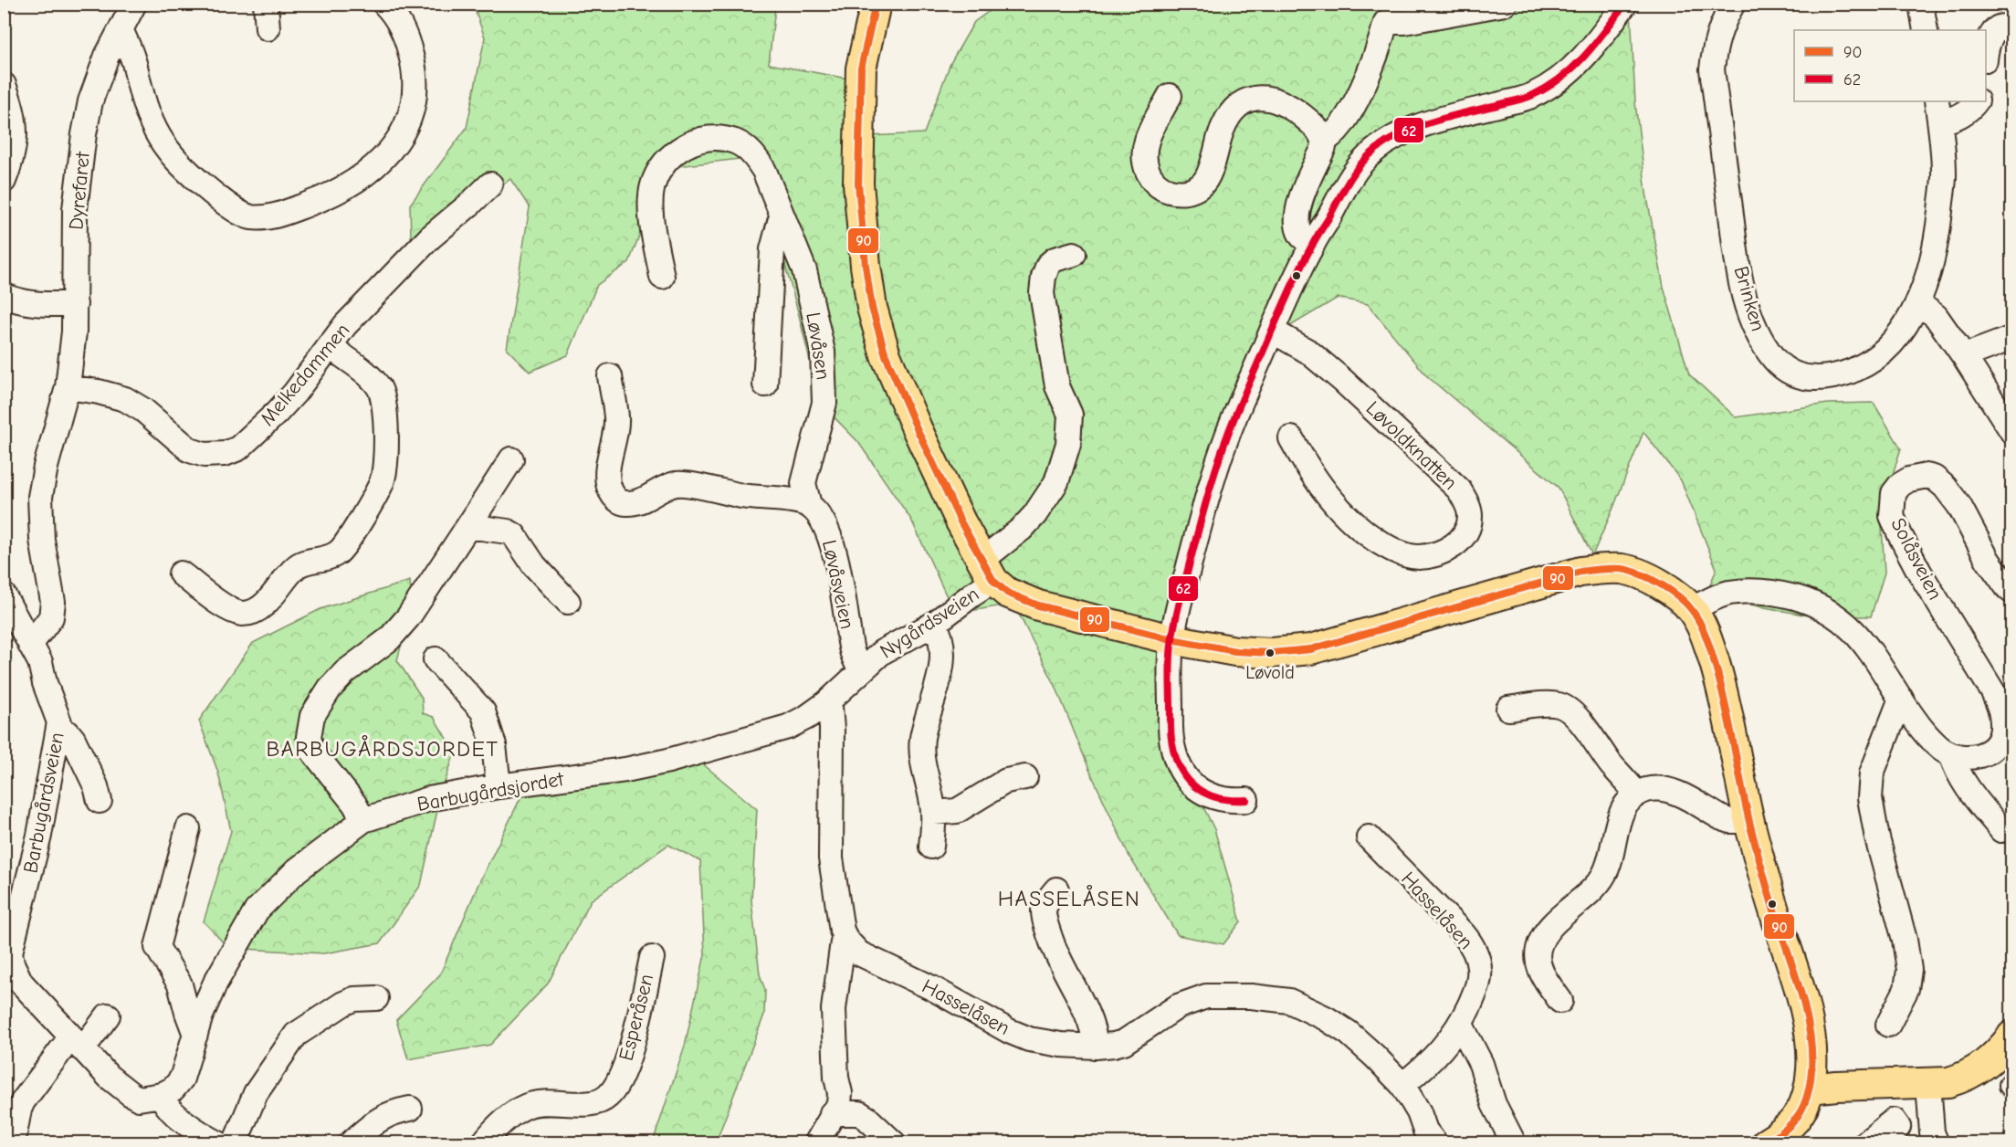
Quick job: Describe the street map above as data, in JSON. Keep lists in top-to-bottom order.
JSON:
{
  "streets": {
    "main road": ["Nygårdsveien"],
    "street": [
      "Dyrefaret",
      "Brinken",
      "Løvåsen",
      "Melkedammen",
      "Løvoldknatten",
      "Solåsveien",
      "Løvåsveien",
      "Barbugårdsjordet",
      "Barbugårdsveien",
      "Hasselåsen",
      "Esperåsen"
    ]
  },
  "crossings": [
    ["Dyrefaret", "Melkedammen"],
    ["Løvåsen", "Løvåsveien"],
    ["Løvåsveien", "Nygårdsveien"],
    ["Nygårdsveien", "Barbugårdsjordet"],
    ["Barbugårdsjordet", "Barbugårdsveien"]
  ],
  "districts": ["BARBUGÅRDSJORDET", "HASSELÅSEN"],
  "places": ["Løvold"],
  "lines": ["transit line 90", "transit line 62"],
  "legend": ["90", "62"]
}
